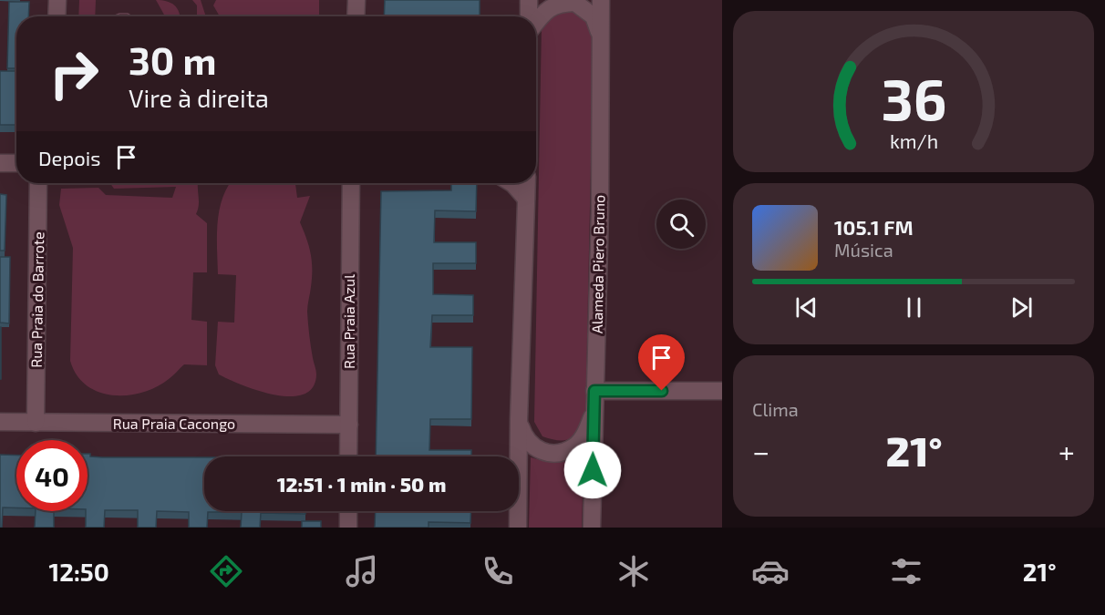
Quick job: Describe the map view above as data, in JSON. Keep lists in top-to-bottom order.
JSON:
{
  "streets": {
    "street": [
      "Alameda Piero Bruno",
      "Rua Praia do Barrote",
      "Rua Praia Azul",
      "Rua Praia Cacongo"
    ]
  },
  "crossings": [
    ["Rua Praia do Barrote", "Rua Praia Cacongo"],
    ["Rua Praia Azul", "Rua Praia Cacongo"]
  ],
  "page": {
    "turn": ["30 m", "Vire à direita"],
    "then": "Depois",
    "song": ["105.1 FM", "Música"],
    "tile": "Clima",
    "heat": ["−", "21°", "+"],
    "limit": "40",
    "trip": "12:51 · 1 min · 50 m",
    "tabs": ["12:50", "21°"],
    "gauge": ["36", "km/h"]
  }
}
